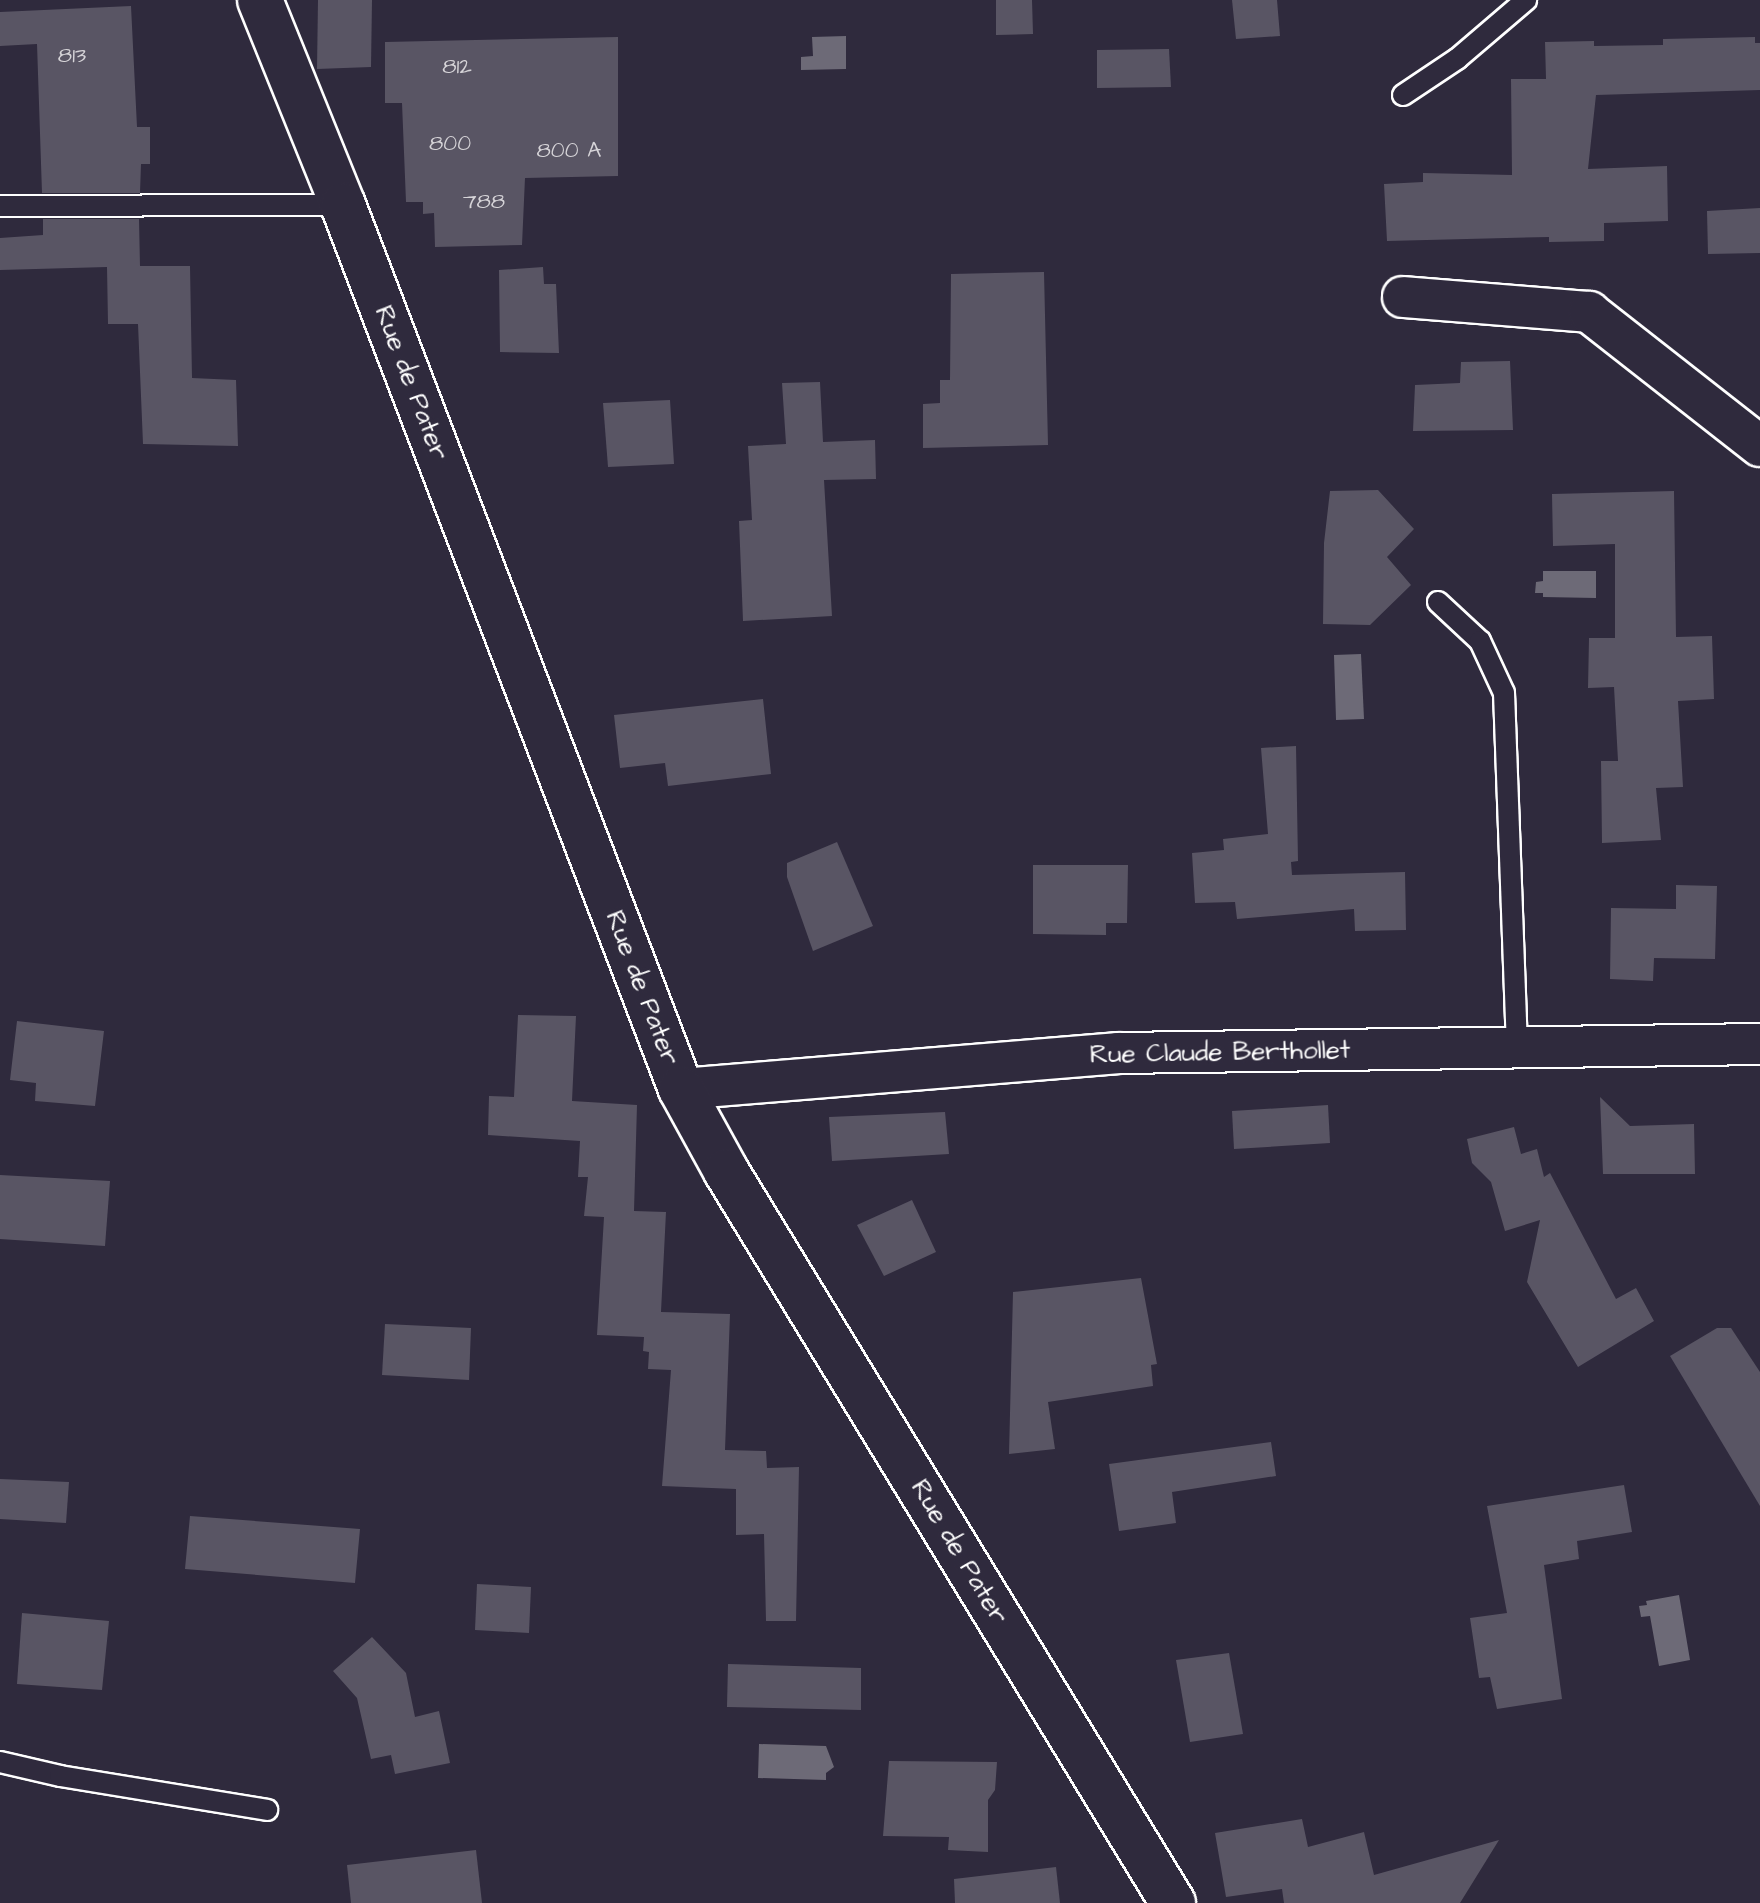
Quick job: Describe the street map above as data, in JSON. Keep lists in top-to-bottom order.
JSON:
{
  "streets": {
    "street": ["Rue de Pater", "Rue Claude Berthollet"]
  },
  "crossings": [
    ["Rue de Pater", "Rue Claude Berthollet"]
  ],
  "house_numbers": [
    "813",
    "812",
    "800",
    "800 A",
    "788"
  ]
}
